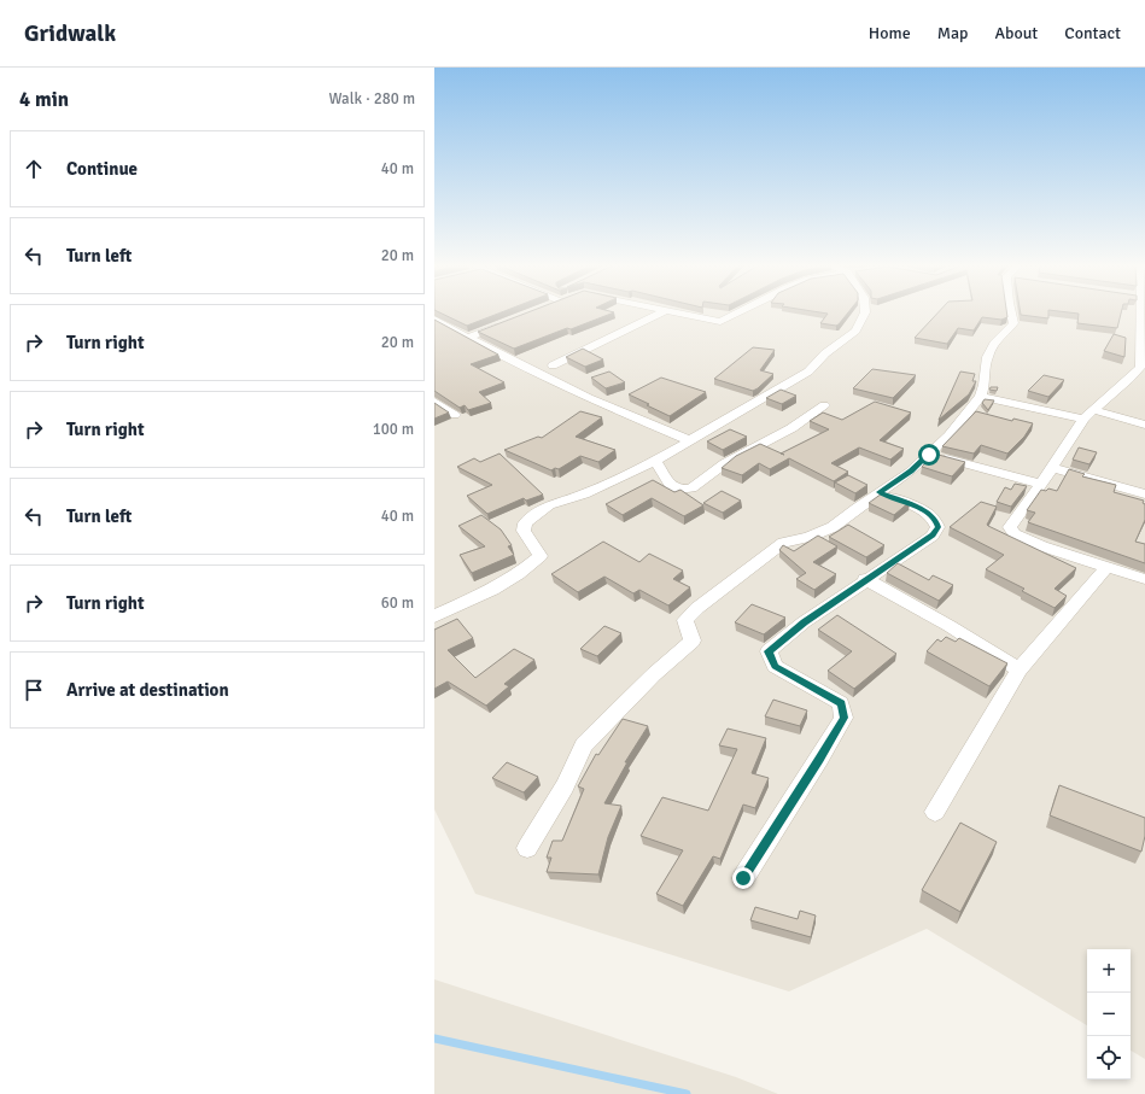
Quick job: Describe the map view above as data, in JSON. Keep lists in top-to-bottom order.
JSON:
{
  "page": {
    "header": "Gridwalk",
    "nav": [
      "Home",
      "Map",
      "About",
      "Contact"
    ],
    "heading": ["4 min", "Walk · 280 m"],
    "list": [
      ["Continue", "40 m"],
      ["Turn left", "20 m"],
      ["Turn right", "20 m"],
      ["Turn right", "100 m"],
      ["Turn left", "40 m"],
      ["Turn right", "60 m"],
      "Arrive at destination"
    ],
    "map_buttons": ["+", "−"]
  }
}
